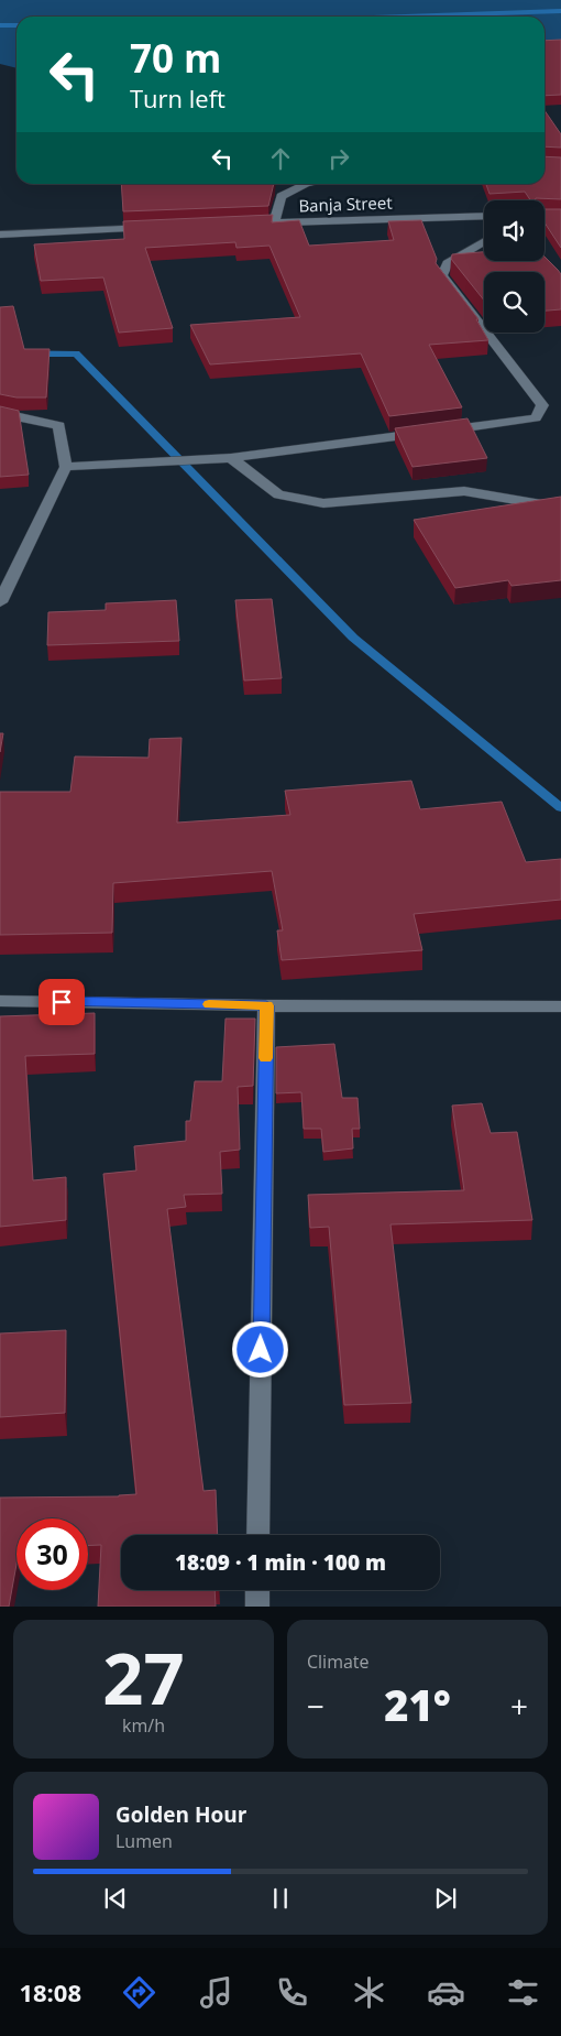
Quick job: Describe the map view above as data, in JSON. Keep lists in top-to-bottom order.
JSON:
{
  "streets": {
    "street": ["Banja Street"]
  },
  "page": {
    "turn": ["70 m", "Turn left"],
    "limit": "30",
    "trip": "18:09 · 1 min · 100 m",
    "tile": [
      ["27", "km/h"],
      "Climate"
    ],
    "heat": ["−", "21°", "+"],
    "song": ["Golden Hour", "Lumen"],
    "tabs": "18:08"
  }
}
